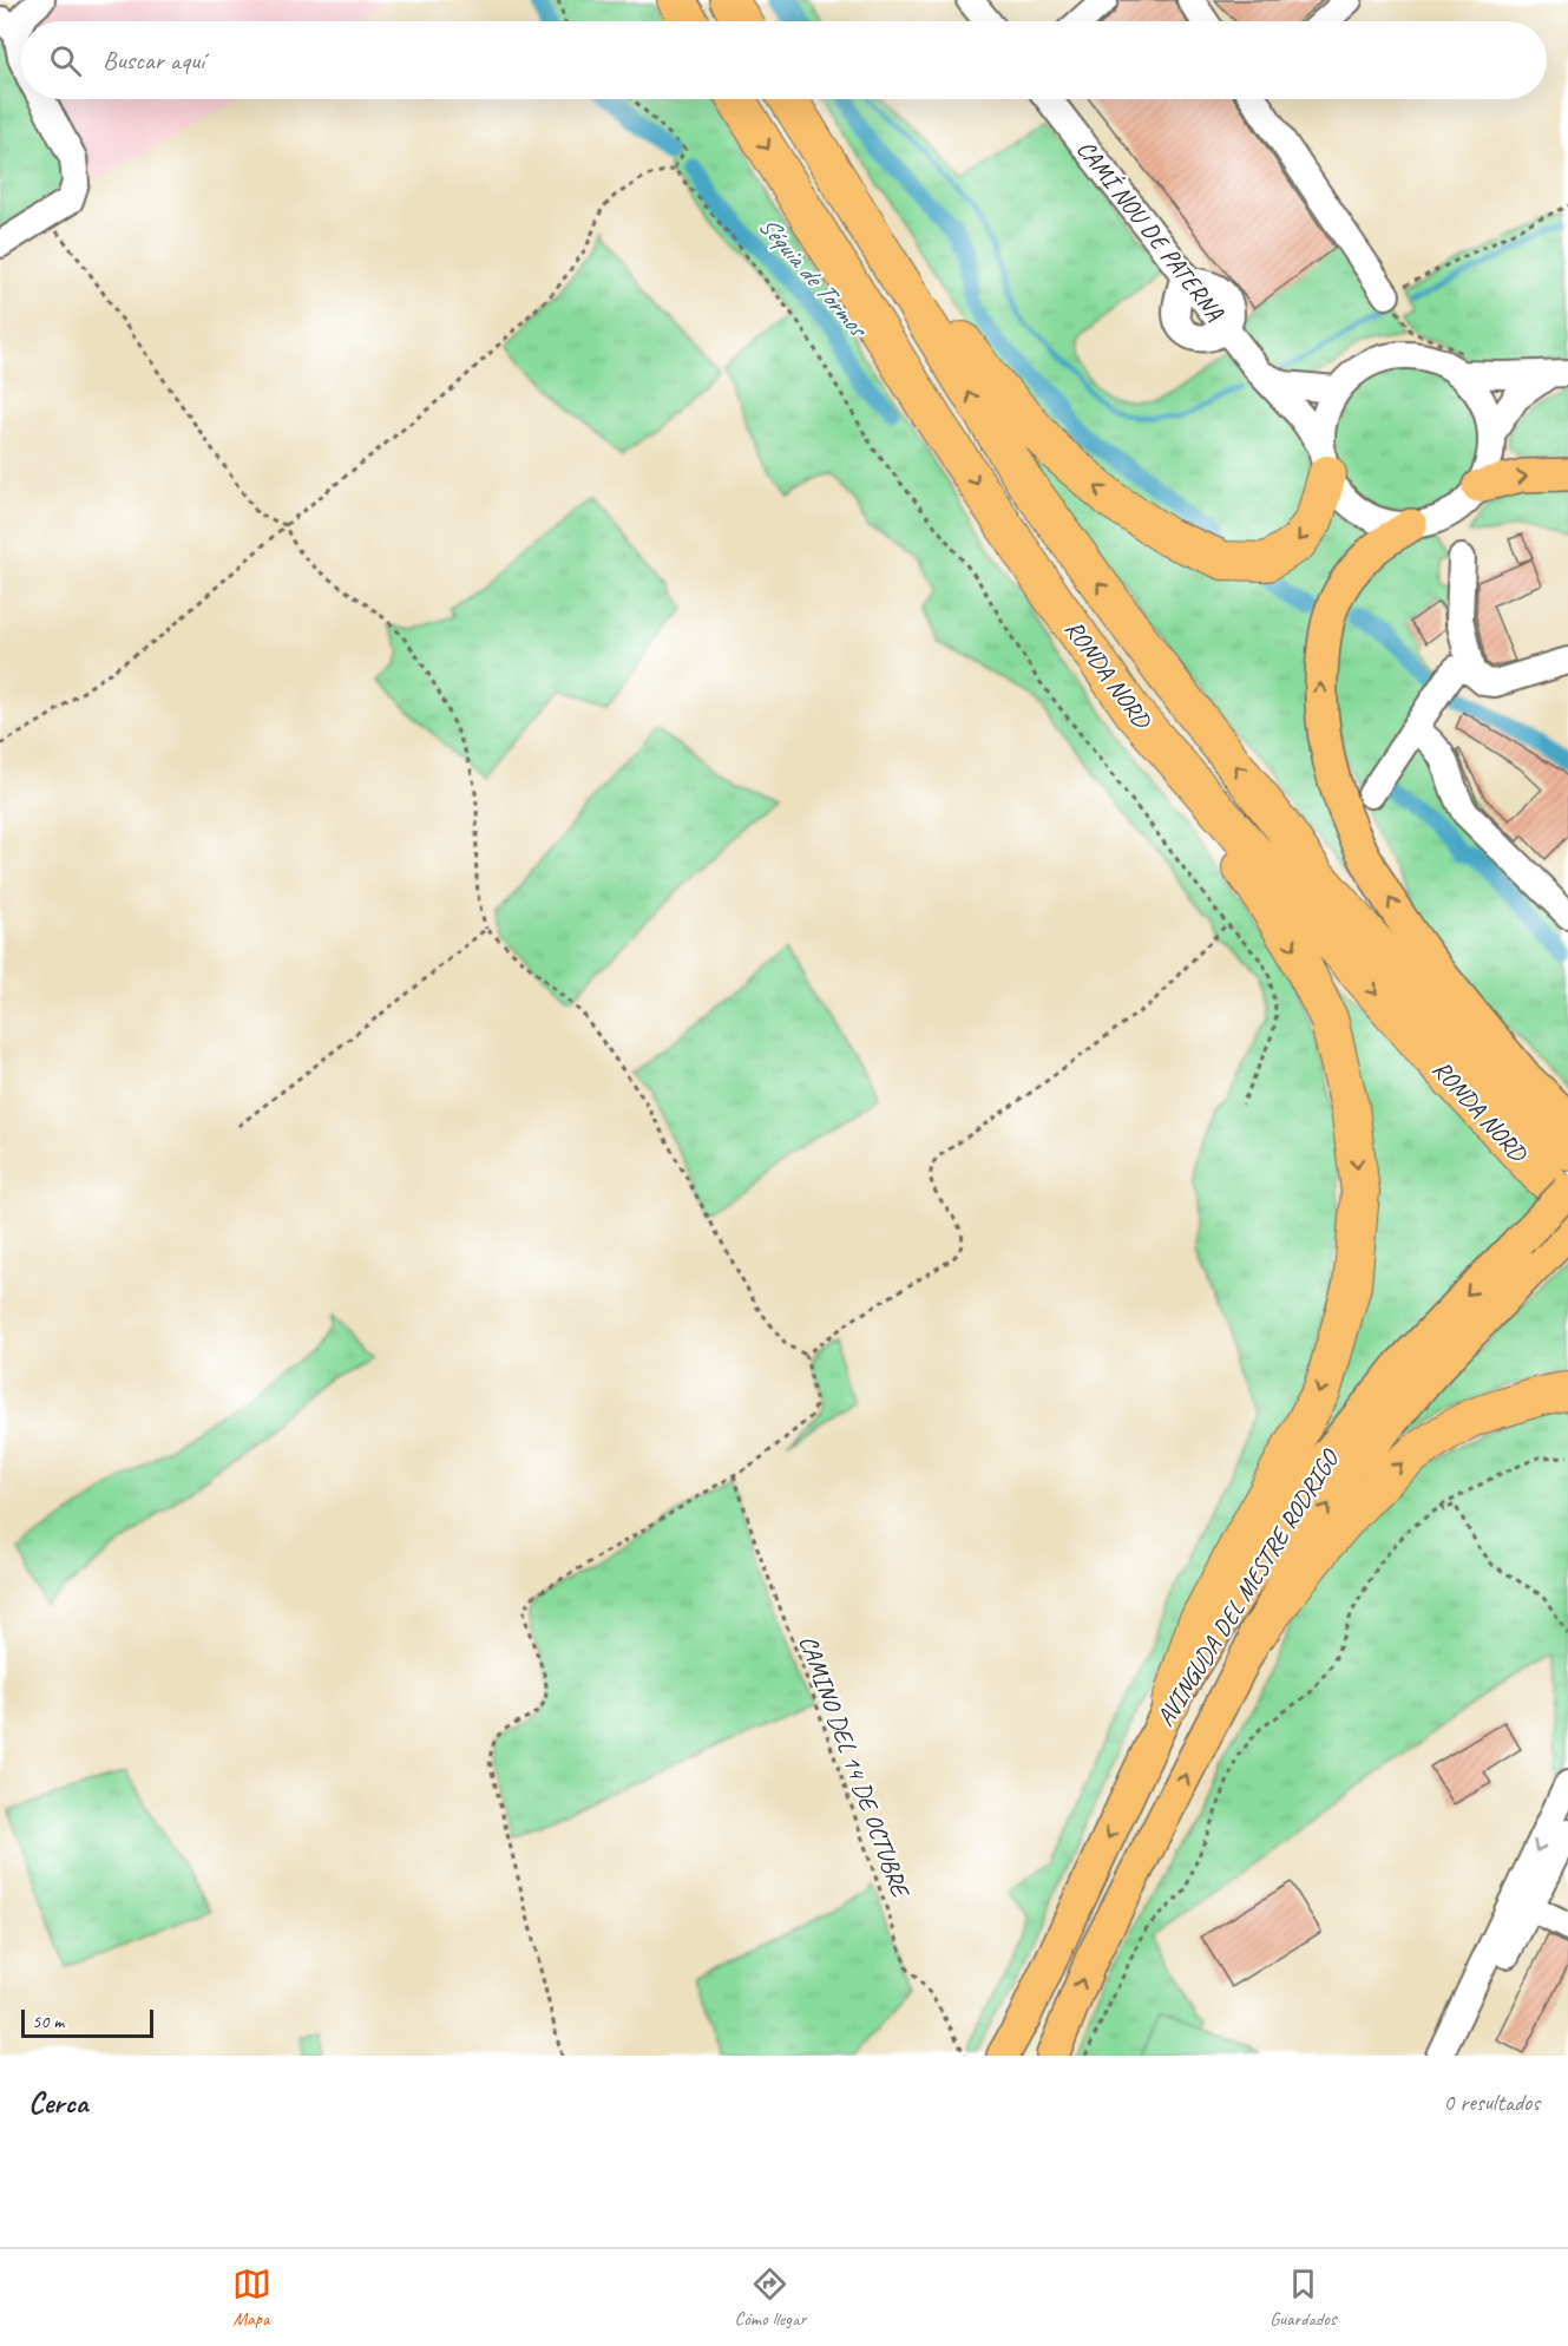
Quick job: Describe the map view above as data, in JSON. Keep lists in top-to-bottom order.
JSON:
{
  "streets": {
    "highway": ["RONDA NORD"],
    "main road": ["AVINGUDA DEL MESTRE RODRIGO"],
    "street": ["CAMÍ NOU DE PATERNA"],
    "path": ["CAMINO DEL 14 DE OCTUBRE"]
  },
  "water": ["Séquia de Tormos"],
  "scale_bar": "50 m",
  "page": {
    "search": "Buscar aquí",
    "scale": "50 m",
    "heading": ["Cerca", "0 resultados"],
    "nav": ["Mapa", "Cómo llegar", "Guardados"]
  }
}
